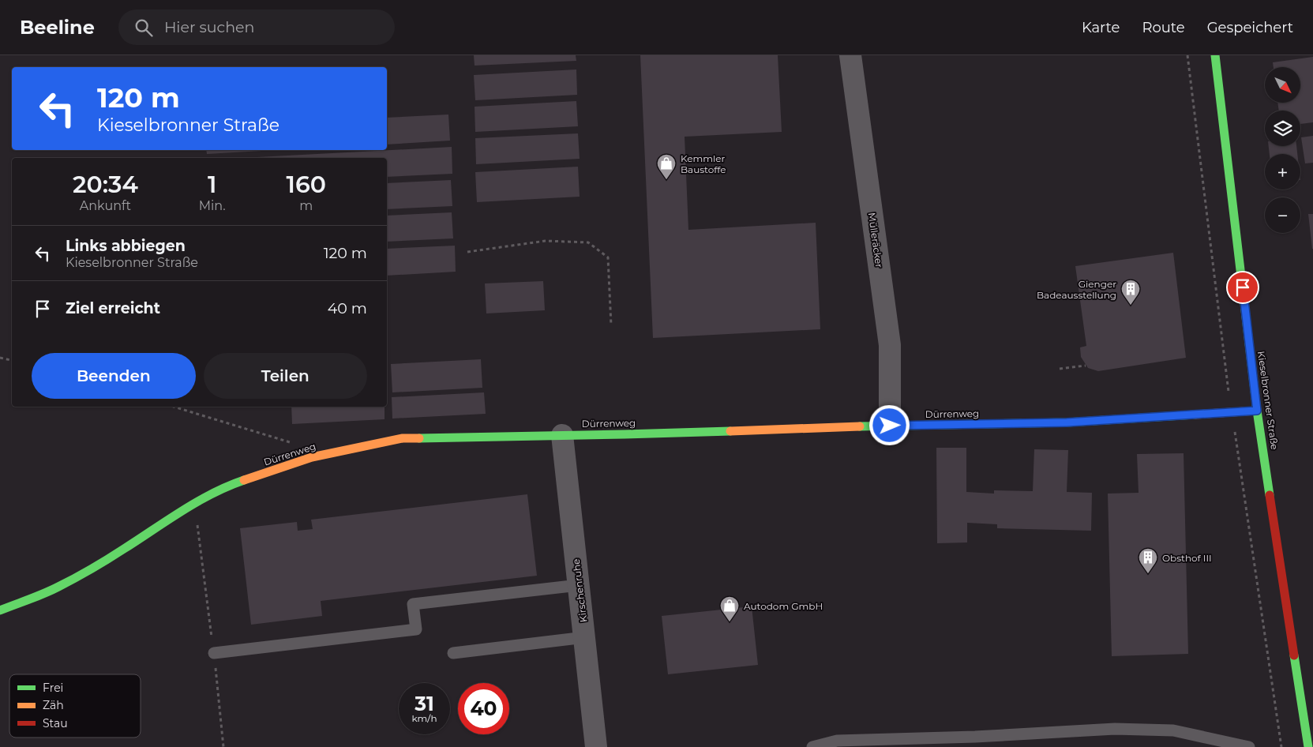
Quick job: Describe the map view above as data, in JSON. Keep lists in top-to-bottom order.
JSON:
{
  "streets": {
    "street": [
      "Mülleräcker",
      "Kieselbronner Straße",
      "Dürrenweg",
      "Kirschenruhe"
    ]
  },
  "crossings": [
    ["Mülleräcker", "Dürrenweg"],
    ["Kieselbronner Straße", "Dürrenweg"],
    ["Dürrenweg", "Kirschenruhe"]
  ],
  "places": {
    "shop": ["Kemmler Baustoffe", "Autodom GmbH"],
    "building": ["Gienger Badeausstellung", "Obsthof III"]
  },
  "legend": ["Frei", "Zäh", "Stau"],
  "north": "bottom right",
  "page": {
    "header": "Beeline",
    "search": "Hier suchen",
    "nav": ["Karte", "Route", "Gespeichert"],
    "map_buttons": ["+", "−"],
    "turn": ["120 m", "Kieselbronner Straße"],
    "eta": [
      "20:34",
      "Ankunft",
      "1",
      "Min.",
      "160",
      "m"
    ],
    "list": [
      {
        "name": "Links abbiegen",
        "note": "Kieselbronner Straße",
        "value": "120 m"
      },
      {
        "name": "Ziel erreicht",
        "value": "40 m"
      }
    ],
    "buttons": ["Beenden", "Teilen"],
    "speed": "31 km/h",
    "limit": "40"
  }
}
